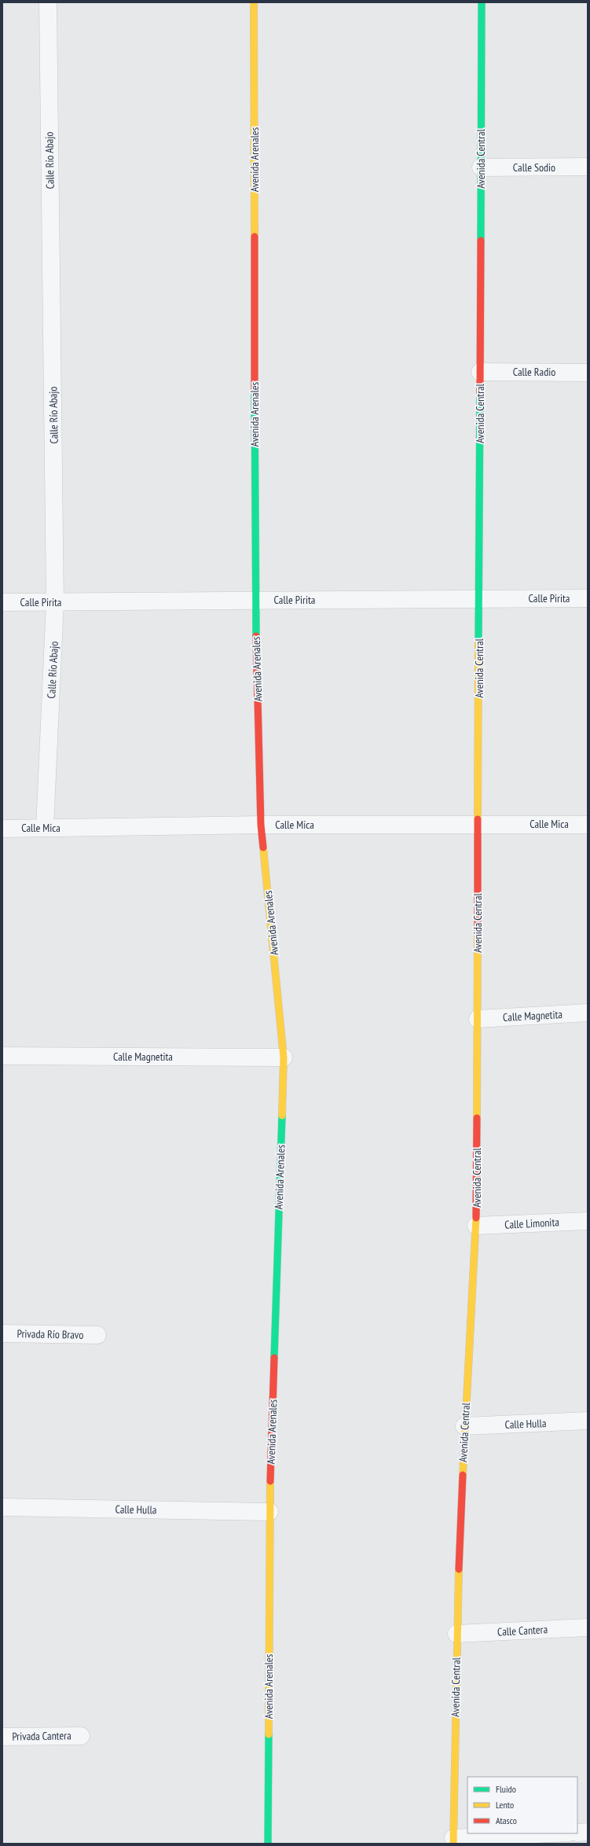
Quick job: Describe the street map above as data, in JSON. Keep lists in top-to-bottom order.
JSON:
{
  "streets": {
    "street": [
      "Avenida Central",
      "Avenida Arenales",
      "Calle Río Abajo",
      "Calle Sodio",
      "Calle Radio",
      "Calle Pirita",
      "Calle Mica",
      "Calle Magnetita",
      "Calle Limonita",
      "Privada Río Bravo",
      "Calle Hulla",
      "Calle Cantera",
      "Privada Cantera"
    ]
  },
  "crossings": [
    ["Avenida Central", "Calle Sodio"],
    ["Avenida Central", "Calle Radio"],
    ["Avenida Central", "Calle Pirita"],
    ["Avenida Central", "Calle Mica"],
    ["Avenida Central", "Calle Magnetita"],
    ["Avenida Central", "Calle Limonita"],
    ["Avenida Central", "Calle Hulla"],
    ["Avenida Central", "Calle Cantera"],
    ["Avenida Arenales", "Calle Pirita"],
    ["Avenida Arenales", "Calle Mica"],
    ["Avenida Arenales", "Calle Magnetita"],
    ["Avenida Arenales", "Calle Hulla"],
    ["Calle Río Abajo", "Calle Pirita"],
    ["Calle Río Abajo", "Calle Mica"]
  ],
  "legend": ["Fluido", "Lento", "Atasco"]
}
